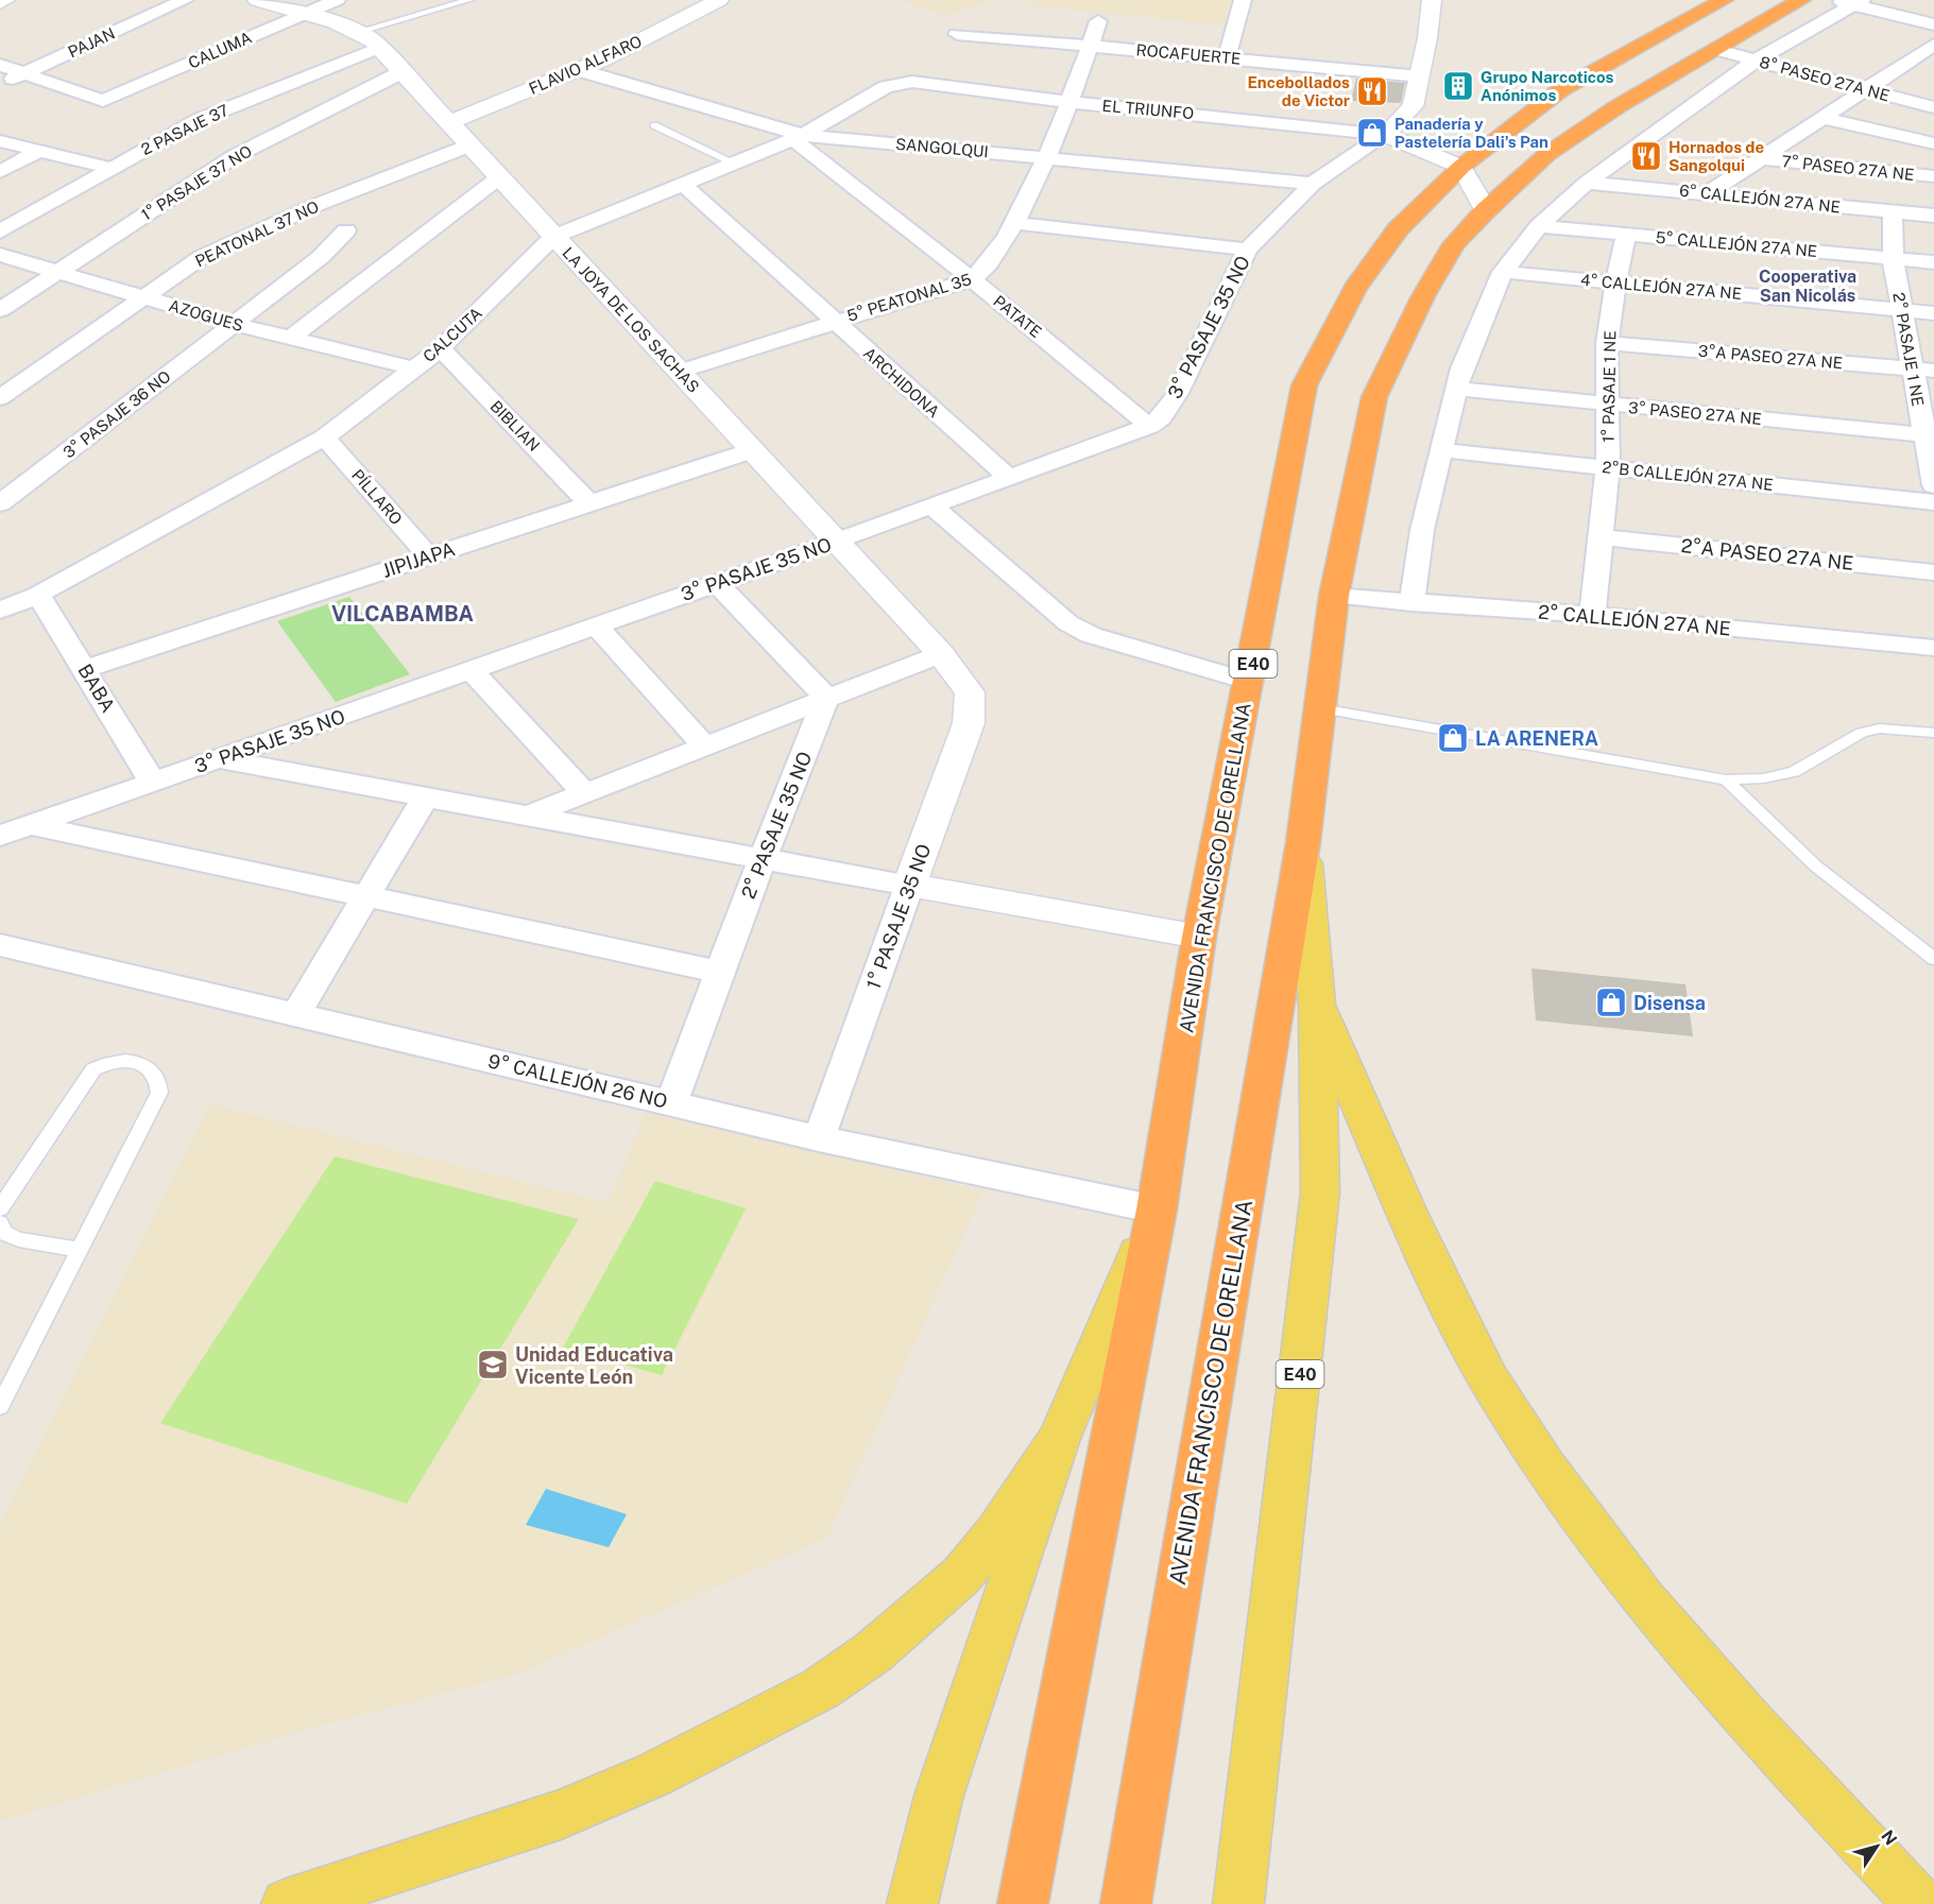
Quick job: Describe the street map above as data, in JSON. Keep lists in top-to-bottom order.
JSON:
{
  "streets": {
    "highway": ["E40", "AVENIDA FRANCISCO DE ORELLANA"],
    "street": [
      "PAJAN",
      "CALUMA",
      "ROCAFUERTE",
      "FLAVIO ALFARO",
      "8° PASEO 27A NE",
      "EL TRIUNFO",
      "2 PASAJE 37",
      "SANGOLQUI",
      "7° PASEO 27A NE",
      "1° PASAJE 37 NO",
      "6° CALLEJÓN 27A NE",
      "PEATONAL 37 NO",
      "5° CALLEJÓN 27A NE",
      "4° CALLEJÓN 27A NE",
      "5° PEATONAL 35",
      "AZOGUES",
      "PATATE",
      "LA JOYA DE LOS SACHAS",
      "3° PASAJE 35 NO",
      "CALCUTA",
      "2° PASAJE 1 NE",
      "3°A PASEO 27A NE",
      "ARCHIDONA",
      "1° PASAJE 1 NE",
      "3° PASEO 27A NE",
      "3° PASAJE 36 NO",
      "BIBLIAN",
      "2°B CALLEJÓN 27A NE",
      "PÍLLARO",
      "2°A PASEO 27A NE",
      "JIPIJAPA",
      "2° CALLEJÓN 27A NE",
      "BABA",
      "2° PASAJE 35 NO",
      "1° PASAJE 35 NO",
      "9° CALLEJÓN 26 NO"
    ]
  },
  "crossings": [
    ["PAJAN", "CALUMA"],
    ["CALUMA", "LA JOYA DE LOS SACHAS"],
    ["ROCAFUERTE", "5° PEATONAL 35"],
    ["FLAVIO ALFARO", "SANGOLQUI"],
    ["FLAVIO ALFARO", "LA JOYA DE LOS SACHAS"],
    ["8° PASEO 27A NE", "AVENIDA FRANCISCO DE ORELLANA"],
    ["EL TRIUNFO", "5° PEATONAL 35"],
    ["EL TRIUNFO", "3° PASAJE 35 NO"],
    ["EL TRIUNFO", "CALCUTA"],
    ["2 PASAJE 37", "LA JOYA DE LOS SACHAS"],
    ["SANGOLQUI", "5° PEATONAL 35"],
    ["SANGOLQUI", "PATATE"],
    ["SANGOLQUI", "3° PASAJE 35 NO"],
    ["SANGOLQUI", "CALCUTA"],
    ["1° PASAJE 37 NO", "AZOGUES"],
    ["1° PASAJE 37 NO", "LA JOYA DE LOS SACHAS"],
    ["6° CALLEJÓN 27A NE", "2° PASAJE 1 NE"],
    ["PEATONAL 37 NO", "AZOGUES"],
    ["PEATONAL 37 NO", "LA JOYA DE LOS SACHAS"],
    ["5° CALLEJÓN 27A NE", "2° PASAJE 1 NE"],
    ["5° CALLEJÓN 27A NE", "1° PASAJE 1 NE"],
    ["4° CALLEJÓN 27A NE", "2° PASAJE 1 NE"],
    ["4° CALLEJÓN 27A NE", "1° PASAJE 1 NE"],
    ["5° PEATONAL 35", "PATATE"],
    ["5° PEATONAL 35", "LA JOYA DE LOS SACHAS"],
    ["5° PEATONAL 35", "ARCHIDONA"],
    ["AZOGUES", "CALCUTA"],
    ["AZOGUES", "3° PASAJE 36 NO"],
    ["PATATE", "3° PASAJE 35 NO"],
    ["PATATE", "CALCUTA"],
    ["LA JOYA DE LOS SACHAS", "3° PASAJE 35 NO"],
    ["LA JOYA DE LOS SACHAS", "CALCUTA"],
    ["LA JOYA DE LOS SACHAS", "JIPIJAPA"],
    ["LA JOYA DE LOS SACHAS", "1° PASAJE 35 NO"],
    ["3° PASAJE 35 NO", "ARCHIDONA"],
    ["3° PASAJE 35 NO", "BABA"],
    ["CALCUTA", "ARCHIDONA"],
    ["CALCUTA", "BIBLIAN"],
    ["CALCUTA", "PÍLLARO"],
    ["CALCUTA", "BABA"],
    ["2° PASAJE 1 NE", "3°A PASEO 27A NE"],
    ["2° PASAJE 1 NE", "3° PASEO 27A NE"],
    ["3°A PASEO 27A NE", "1° PASAJE 1 NE"],
    ["1° PASAJE 1 NE", "3° PASEO 27A NE"],
    ["1° PASAJE 1 NE", "2°B CALLEJÓN 27A NE"],
    ["1° PASAJE 1 NE", "2°A PASEO 27A NE"],
    ["1° PASAJE 1 NE", "2° CALLEJÓN 27A NE"],
    ["BIBLIAN", "JIPIJAPA"],
    ["PÍLLARO", "JIPIJAPA"],
    ["JIPIJAPA", "BABA"],
    ["2° CALLEJÓN 27A NE", "AVENIDA FRANCISCO DE ORELLANA"],
    ["2° PASAJE 35 NO", "9° CALLEJÓN 26 NO"],
    ["AVENIDA FRANCISCO DE ORELLANA", "9° CALLEJÓN 26 NO"],
    ["1° PASAJE 35 NO", "9° CALLEJÓN 26 NO"]
  ],
  "districts": ["Cooperativa San Nicolás", "VILCABAMBA"],
  "places": {
    "building": ["Grupo Narcoticos Anónimos"],
    "restaurant": ["Encebollados de Victor", "Hornados de Sangolqui"],
    "shop": ["Panadería y Pastelería Dali's Pan", "LA ARENERA", "Disensa"],
    "school or university": ["Unidad Educativa Vicente León"]
  },
  "north": "top right"
}
